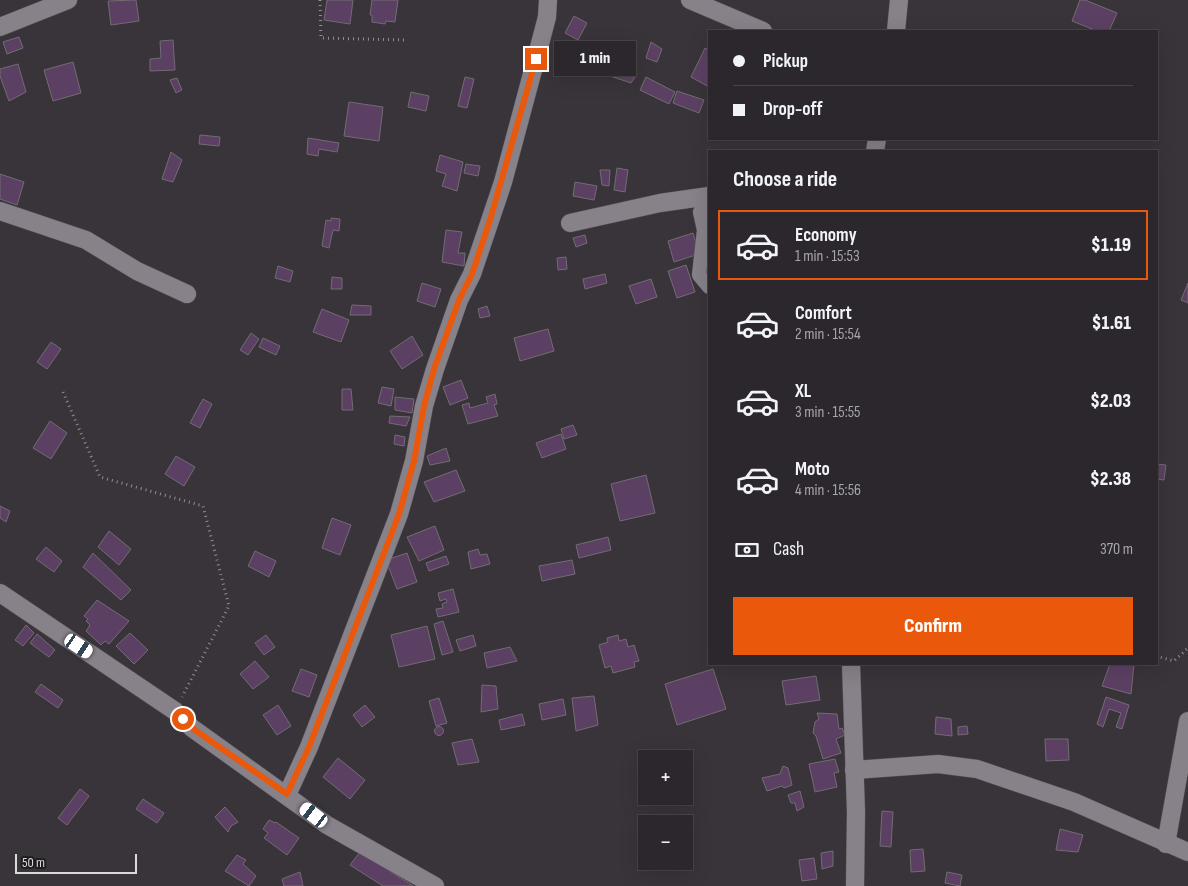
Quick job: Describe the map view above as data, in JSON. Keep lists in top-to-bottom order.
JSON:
{
  "scale_bar": "50 m",
  "page": {
    "banner": ["Pickup", "Drop-off"],
    "bubble": "1 min",
    "heading": "Choose a ride",
    "list": [
      {
        "name": "Economy",
        "note": "1 min · 15:53",
        "value": "$1.19"
      },
      {
        "name": "Comfort",
        "note": "2 min · 15:54",
        "value": "$1.61"
      },
      {
        "name": "XL",
        "note": "3 min · 15:55",
        "value": "$2.03"
      },
      {
        "name": "Moto",
        "note": "4 min · 15:56",
        "value": "$2.38"
      }
    ],
    "pay": ["Cash", "370 m"],
    "buttons": "Confirm",
    "map_buttons": ["+", "−"],
    "scale": "50 m"
  }
}
